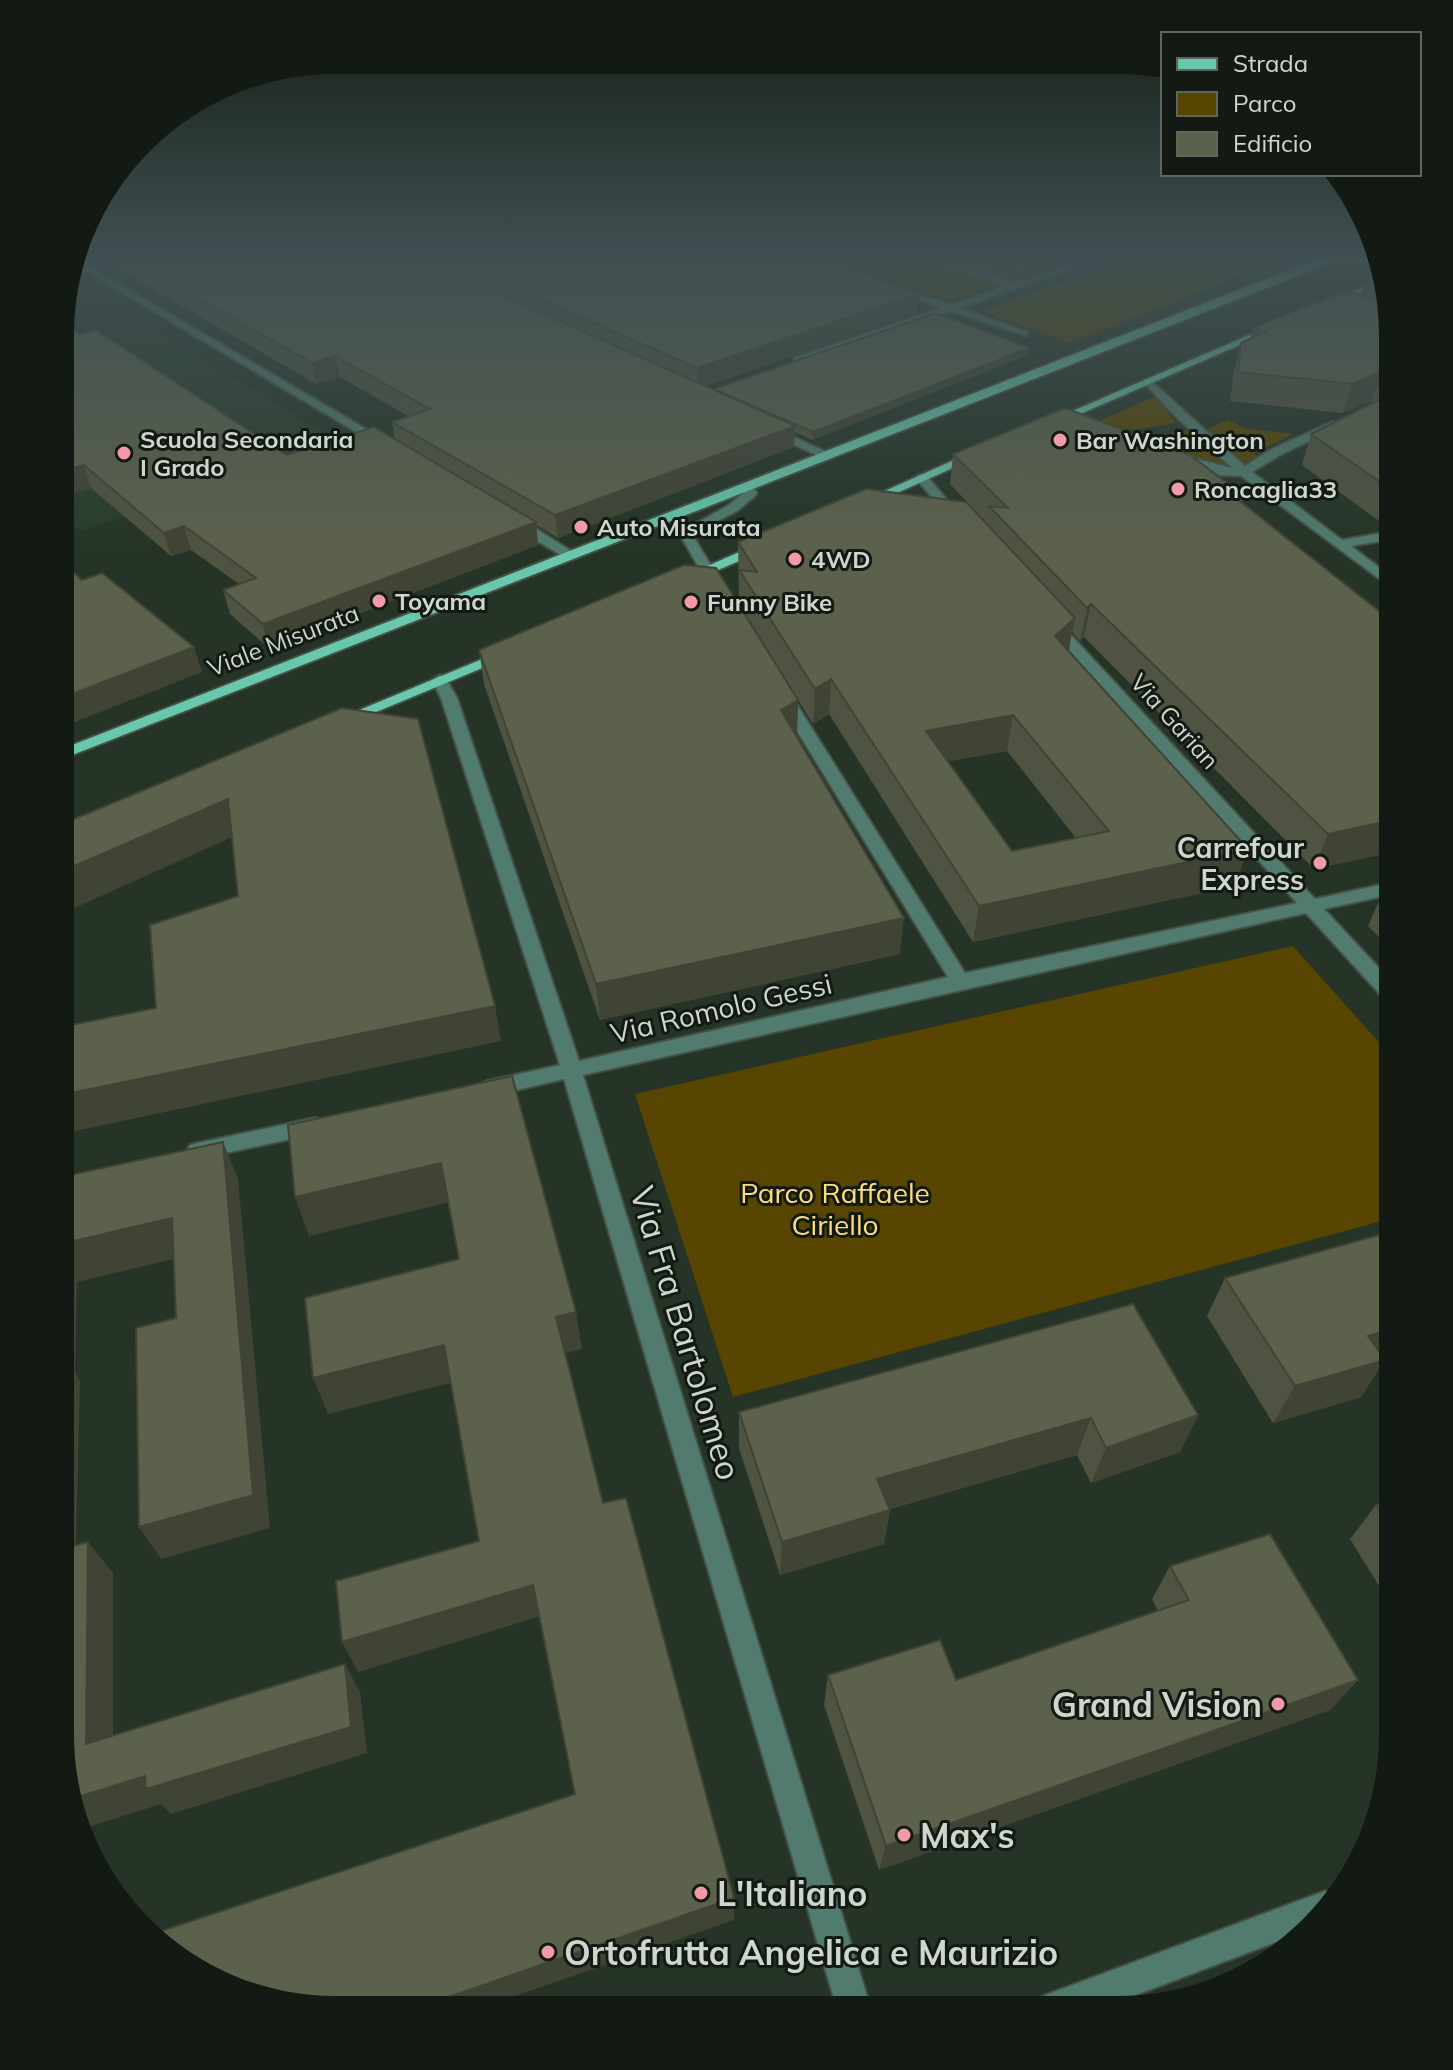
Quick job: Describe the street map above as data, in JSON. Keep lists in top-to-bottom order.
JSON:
{
  "streets": {
    "main road": ["Viale Misurata"],
    "street": ["Via Garian", "Via Romolo Gessi", "Via Fra Bartolomeo"]
  },
  "crossings": [
    ["Via Garian", "Via Romolo Gessi"],
    ["Via Romolo Gessi", "Via Fra Bartolomeo"]
  ],
  "parks": ["Parco Raffaele Ciriello"],
  "places": [
    "Bar Washington",
    "Scuola Secondaria I Grado",
    "Roncaglia33",
    "Auto Misurata",
    "4WD",
    "Toyama",
    "Funny Bike",
    "Carrefour Express",
    "Grand Vision",
    "Max's",
    "L'Italiano",
    "Ortofrutta Angelica e Maurizio"
  ],
  "legend": ["Strada", "Parco", "Edificio"]
}
